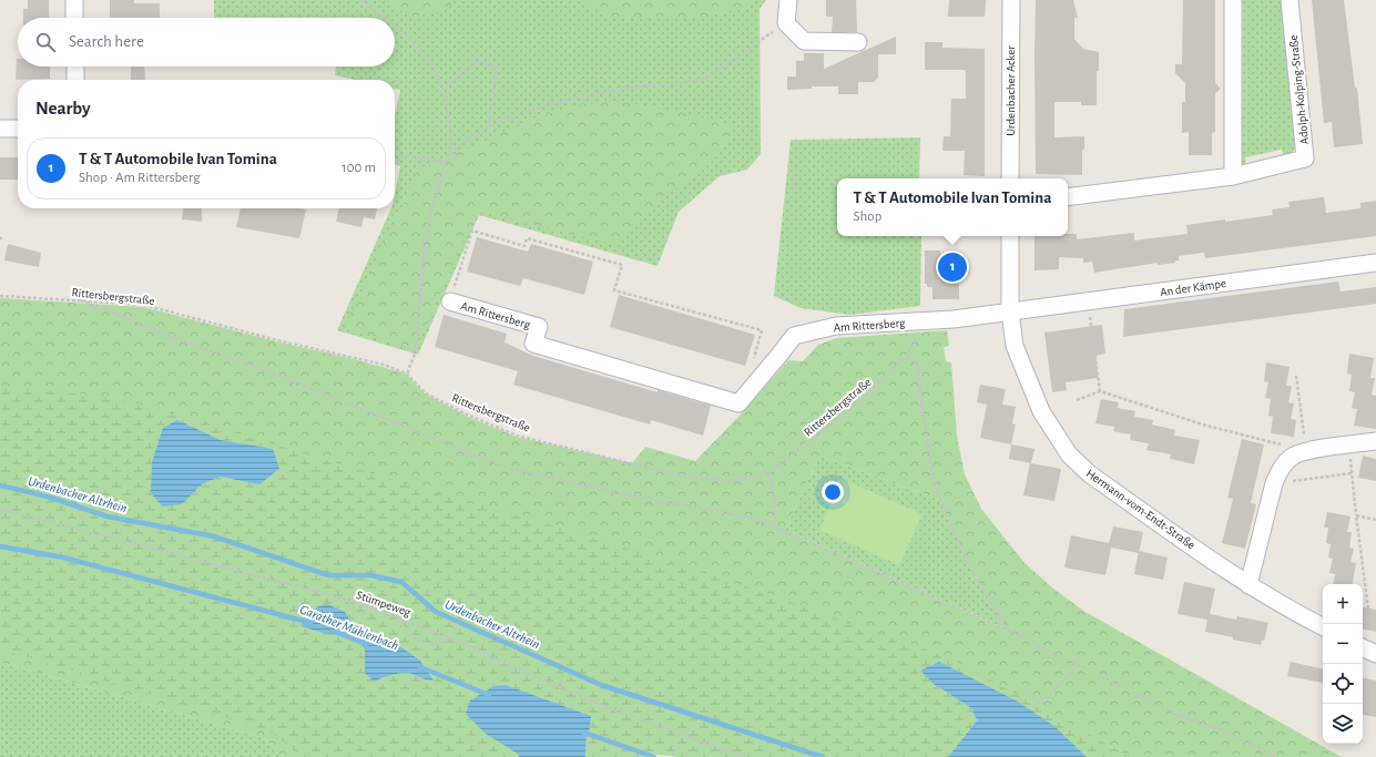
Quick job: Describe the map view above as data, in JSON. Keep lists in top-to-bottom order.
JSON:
{
  "streets": {
    "street": [
      "Adolph-Kolping-Straße",
      "Urdenbacher Acker",
      "An der Kämpe",
      "Am Rittersberg",
      "Hermann-vom-Endt-Straße"
    ],
    "path": ["Rittersbergstraße", "Stümpeweg"]
  },
  "crossings": [
    ["An der Kämpe", "Am Rittersberg"],
    ["An der Kämpe", "Hermann-vom-Endt-Straße"],
    ["Rittersbergstraße", "Am Rittersberg"],
    ["Am Rittersberg", "Hermann-vom-Endt-Straße"]
  ],
  "water": ["Urdenbacher Altrhein", "Garather Mühlenbach"],
  "page": {
    "search": "Search here",
    "heading": "Nearby",
    "list": [
      {
        "mark": "1",
        "name": "T & T Automobile Ivan Tomina",
        "note": "Shop · Am Rittersberg",
        "value": "100 m"
      }
    ],
    "popup": ["T & T Automobile Ivan Tomina", "Shop"],
    "pins": "1",
    "map_buttons": ["+", "−"]
  }
}
